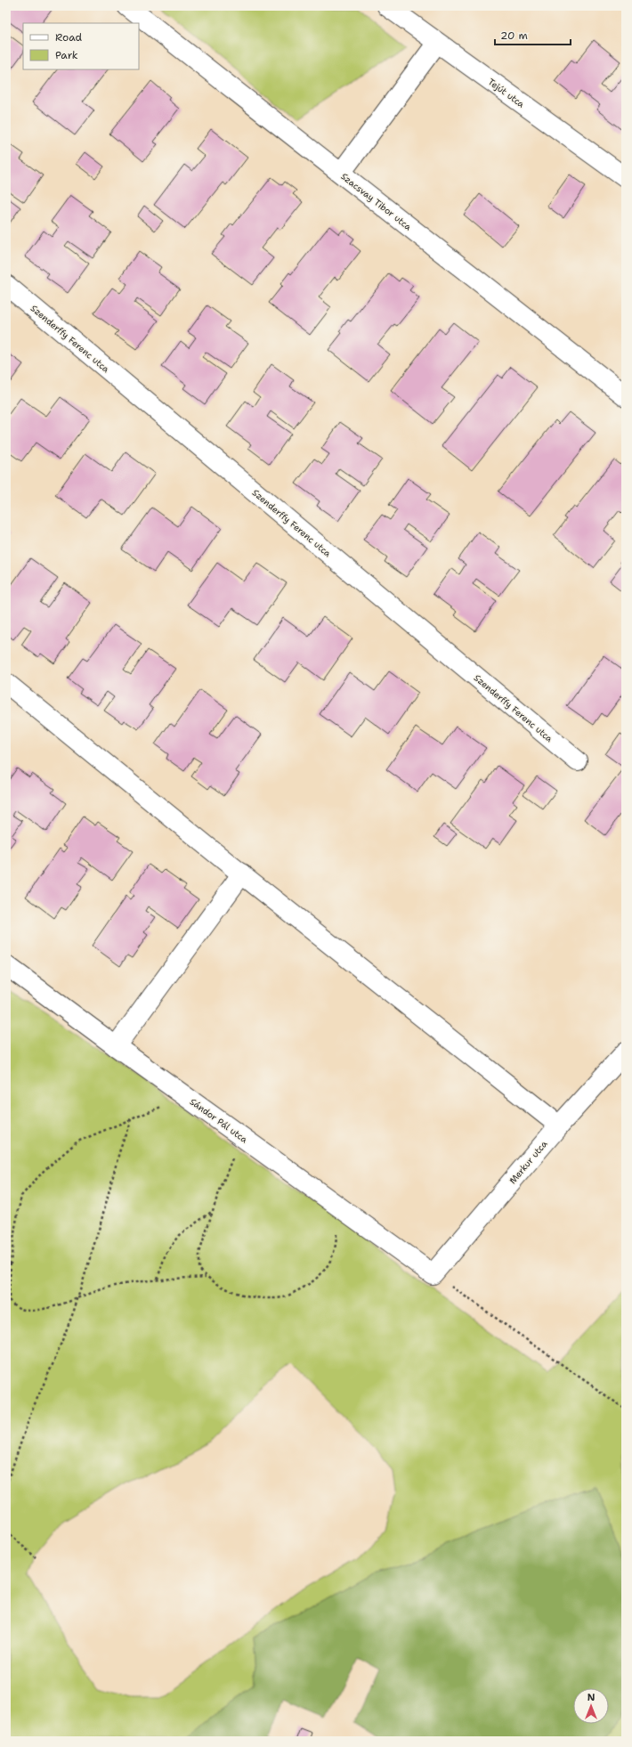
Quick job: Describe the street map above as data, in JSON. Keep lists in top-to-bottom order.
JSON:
{
  "streets": {
    "street": [
      "Tejút utca",
      "Szacsvay Tibor utca",
      "Szenderffy Ferenc utca",
      "Sándor Pál utca",
      "Merkur utca"
    ]
  },
  "crossings": [
    ["Sándor Pál utca", "Merkur utca"]
  ],
  "legend": ["Road", "Park"],
  "scale_bar": "20 m",
  "north": "top"
}
